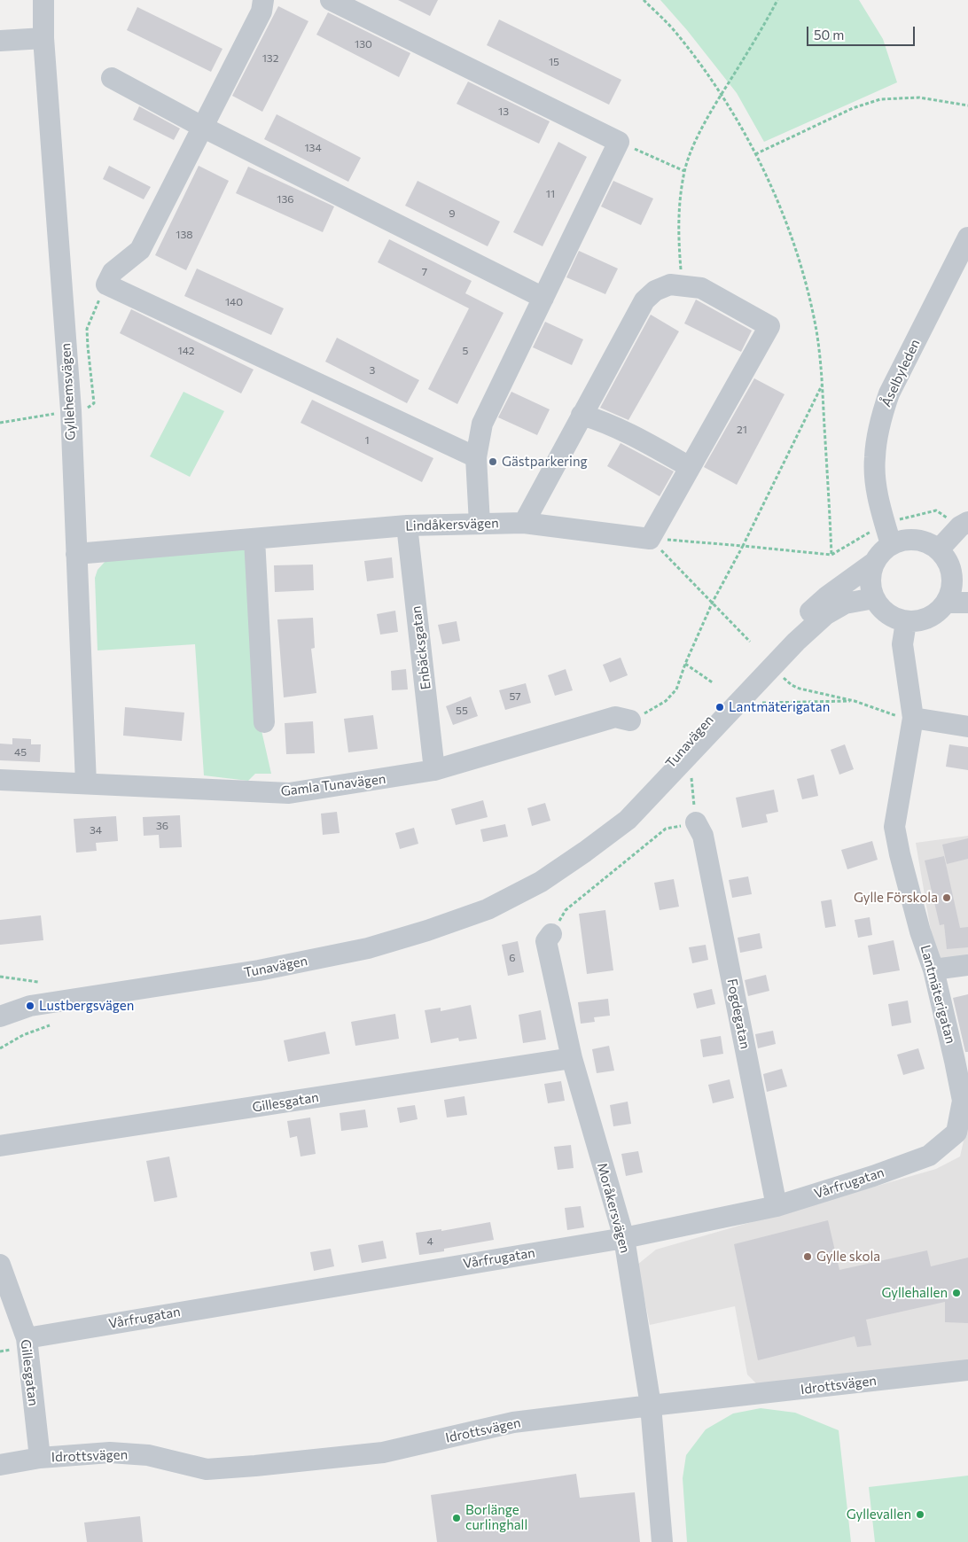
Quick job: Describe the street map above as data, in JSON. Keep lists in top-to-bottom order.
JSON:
{
  "streets": {
    "street": [
      "Åselbyleden",
      "Gyllehemsvägen",
      "Lindåkersvägen",
      "Enbäcksgatan",
      "Tunavägen",
      "Gamla Tunavägen",
      "Lantmäterigatan",
      "Fogdegatan",
      "Gillesgatan",
      "Vårfrugatan",
      "Moråkersvägen",
      "Idrottsvägen"
    ]
  },
  "crossings": [
    ["Åselbyleden", "Tunavägen"],
    ["Åselbyleden", "Lantmäterigatan"],
    ["Gyllehemsvägen", "Lindåkersvägen"],
    ["Gyllehemsvägen", "Gamla Tunavägen"],
    ["Lindåkersvägen", "Enbäcksgatan"],
    ["Enbäcksgatan", "Gamla Tunavägen"],
    ["Tunavägen", "Lantmäterigatan"],
    ["Lantmäterigatan", "Vårfrugatan"],
    ["Fogdegatan", "Vårfrugatan"],
    ["Gillesgatan", "Vårfrugatan"],
    ["Gillesgatan", "Moråkersvägen"],
    ["Gillesgatan", "Idrottsvägen"],
    ["Vårfrugatan", "Moråkersvägen"],
    ["Moråkersvägen", "Idrottsvägen"]
  ],
  "places": [
    "Gästparkering",
    "Lantmäterigatan",
    "Gylle Förskola",
    "Lustbergsvägen",
    "Gylle skola",
    "Gyllehallen",
    "Gyllevallen",
    "Borlänge curlinghall"
  ],
  "house_numbers": [
    "130",
    "132",
    "15",
    "13",
    "134",
    "11",
    "136",
    "9",
    "138",
    "7",
    "140",
    "142",
    "5",
    "3",
    "21",
    "1",
    "57",
    "55",
    "45",
    "36",
    "34",
    "6",
    "4"
  ],
  "scale_bar": "50 m"
}
